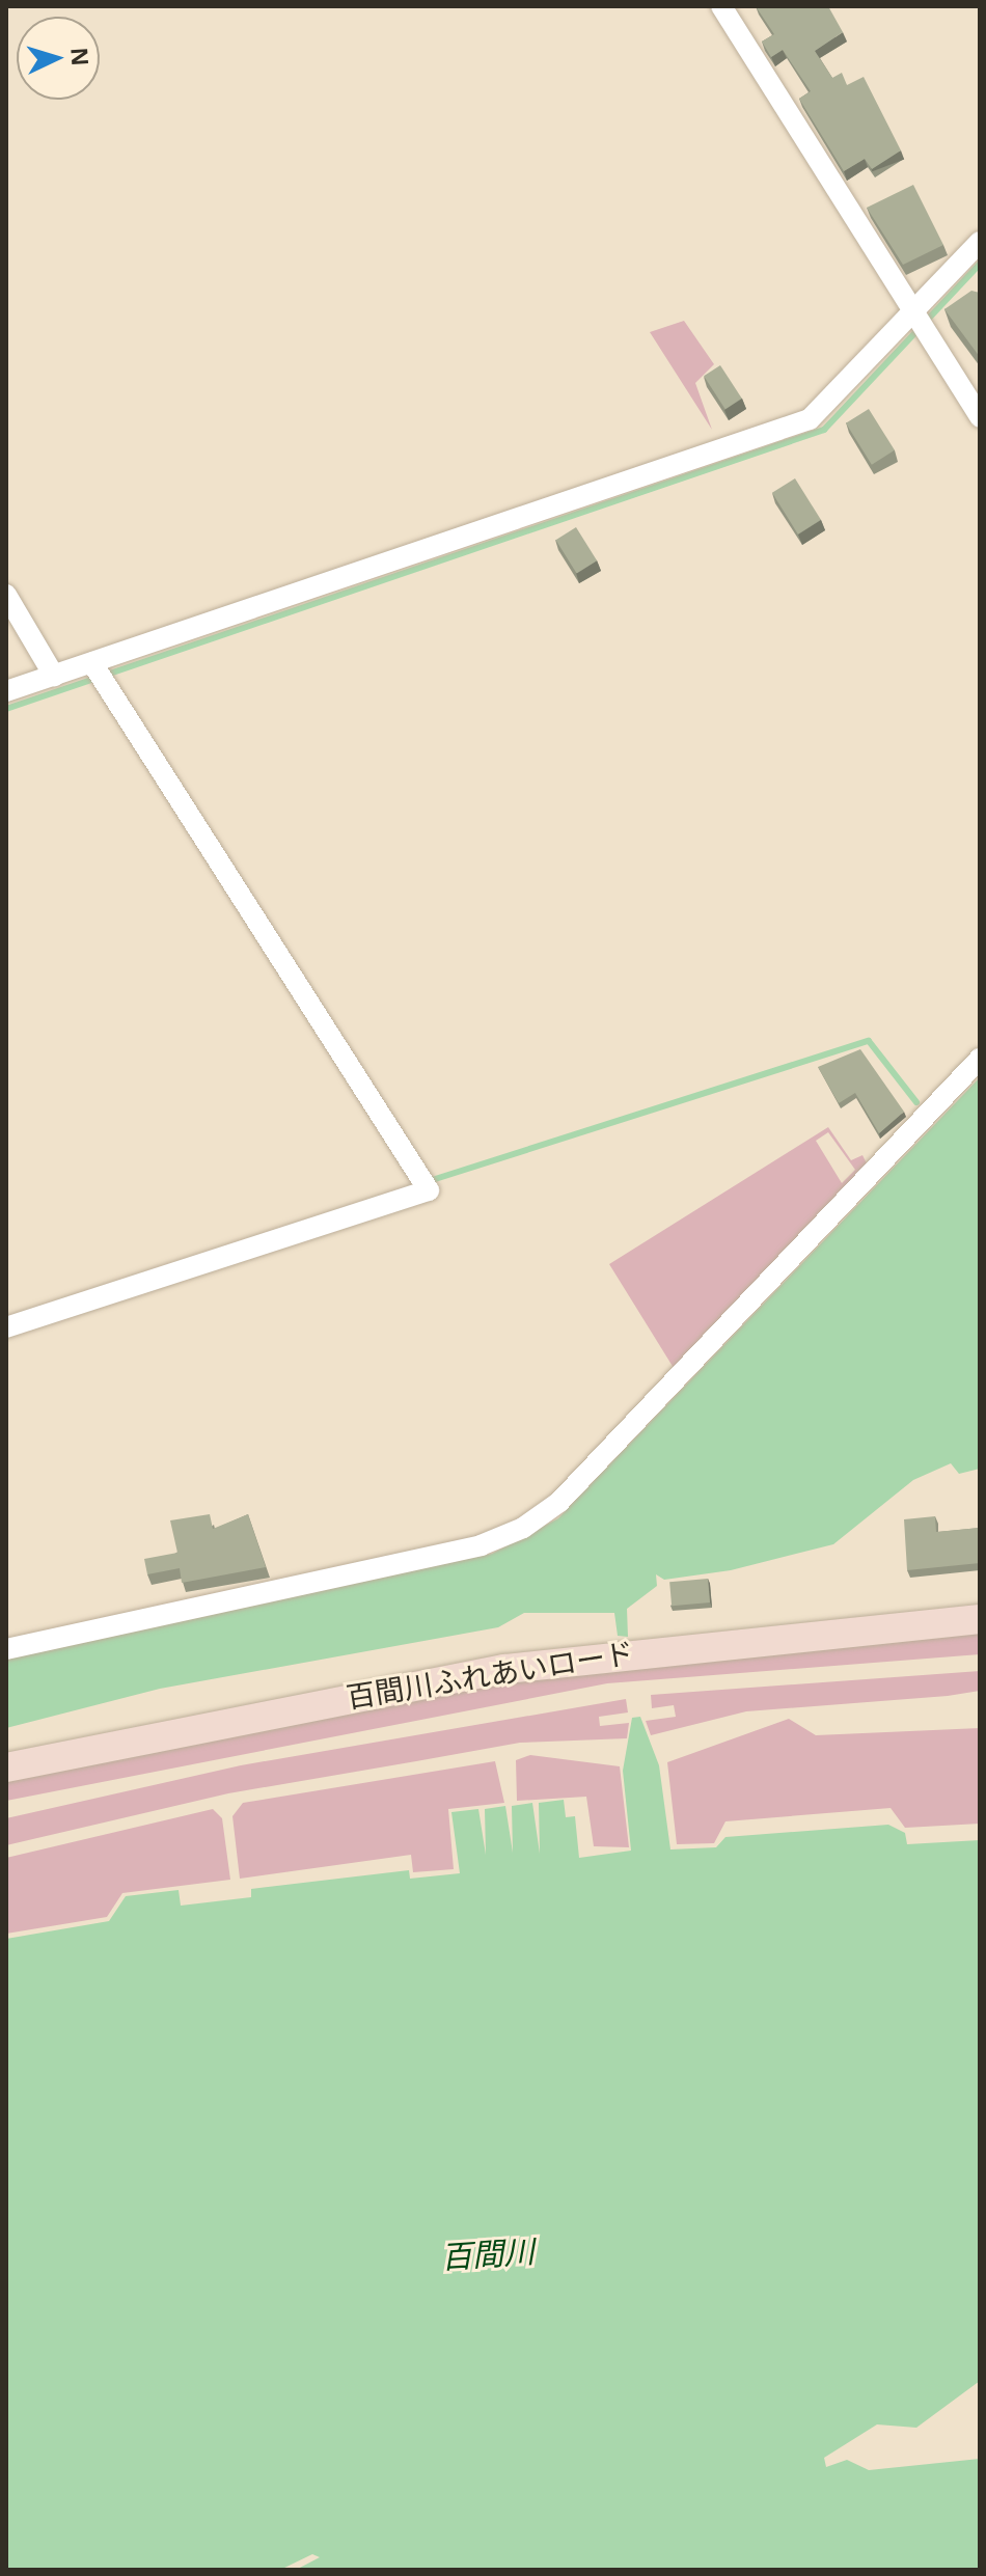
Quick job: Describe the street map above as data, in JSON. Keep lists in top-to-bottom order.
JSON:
{
  "streets": {
    "street": ["百間川ふれあいロード"]
  },
  "water": ["百間川"],
  "north": "right"
}
